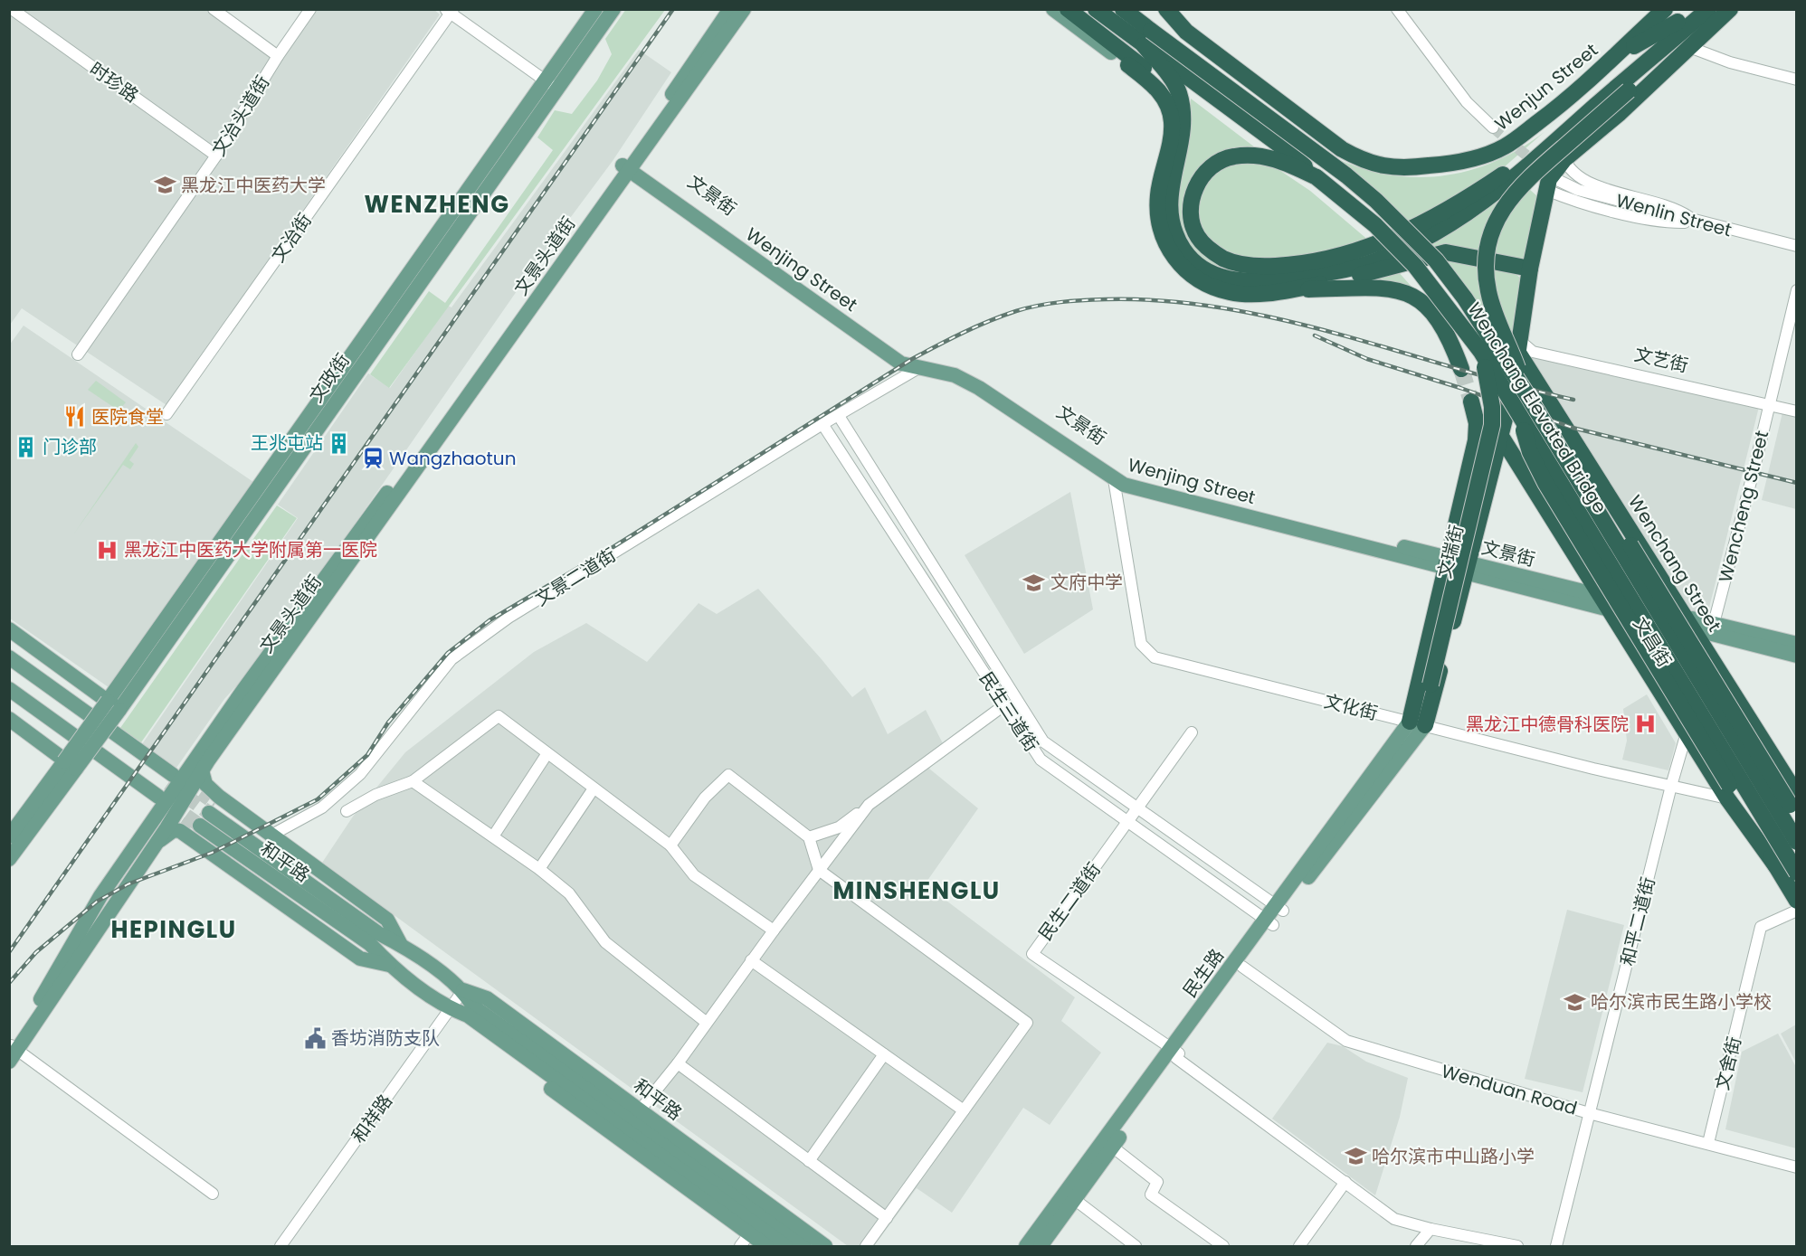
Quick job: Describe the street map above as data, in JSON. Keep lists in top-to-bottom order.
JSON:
{
  "streets": {
    "highway": [
      "Wenjun Street",
      "Wenchang Elevated Bridge",
      "文瑞街",
      "Wenchang Street",
      "文昌街"
    ],
    "main road": [
      "文景街",
      "文景头道街",
      "Wenjing Street",
      "文政街",
      "和平路",
      "民生路"
    ],
    "street": [
      "时珍路",
      "文治头道街",
      "Wenlin Street",
      "文治街",
      "文艺街",
      "Wencheng Street",
      "文景二道街",
      "文化街",
      "民生三道街",
      "民生二道街",
      "和平二道街",
      "文舍街",
      "Wenduan Road",
      "和祥路"
    ]
  },
  "crossings": [
    ["时珍路", "文治头道街"],
    ["文景街", "文景头道街"],
    ["文景街", "Wenjing Street"],
    ["文景街", "文瑞街"],
    ["文景头道街", "Wenjing Street"],
    ["Wenjing Street", "文瑞街"],
    ["Wenjing Street", "文景二道街"],
    ["Wenjing Street", "文化街"],
    ["文艺街", "Wencheng Street"],
    ["文艺街", "文瑞街"],
    ["文艺街", "Wenchang Street"],
    ["Wencheng Street", "Wenchang Street"],
    ["Wencheng Street", "文昌街"],
    ["Wencheng Street", "文化街"],
    ["Wencheng Street", "和平二道街"],
    ["文瑞街", "Wenchang Street"],
    ["文瑞街", "文昌街"],
    ["文瑞街", "文化街"],
    ["文瑞街", "民生路"],
    ["文景二道街", "民生三道街"],
    ["文昌街", "文化街"],
    ["文化街", "和平二道街"],
    ["文化街", "民生路"],
    ["民生三道街", "民生二道街"],
    ["民生三道街", "民生路"],
    ["和平路", "和祥路"],
    ["民生二道街", "民生路"],
    ["和平二道街", "Wenduan Road"],
    ["民生路", "Wenduan Road"],
    ["文舍街", "Wenduan Road"]
  ],
  "districts": ["WENZHENG", "MINSHENGLU", "HEPINGLU"],
  "places": {
    "school or university": [
      "黑龙江中医药大学",
      "文府中学",
      "哈尔滨市民生路小学校",
      "哈尔滨市中山路小学"
    ],
    "restaurant": ["医院食堂"],
    "building": ["王兆屯站", "门诊部"],
    "station": ["Wangzhaotun"],
    "hospital": ["黑龙江中医药大学附属第一医院", "黑龙江中德骨科医院"],
    "public building": ["香坊消防支队"]
  }
}
